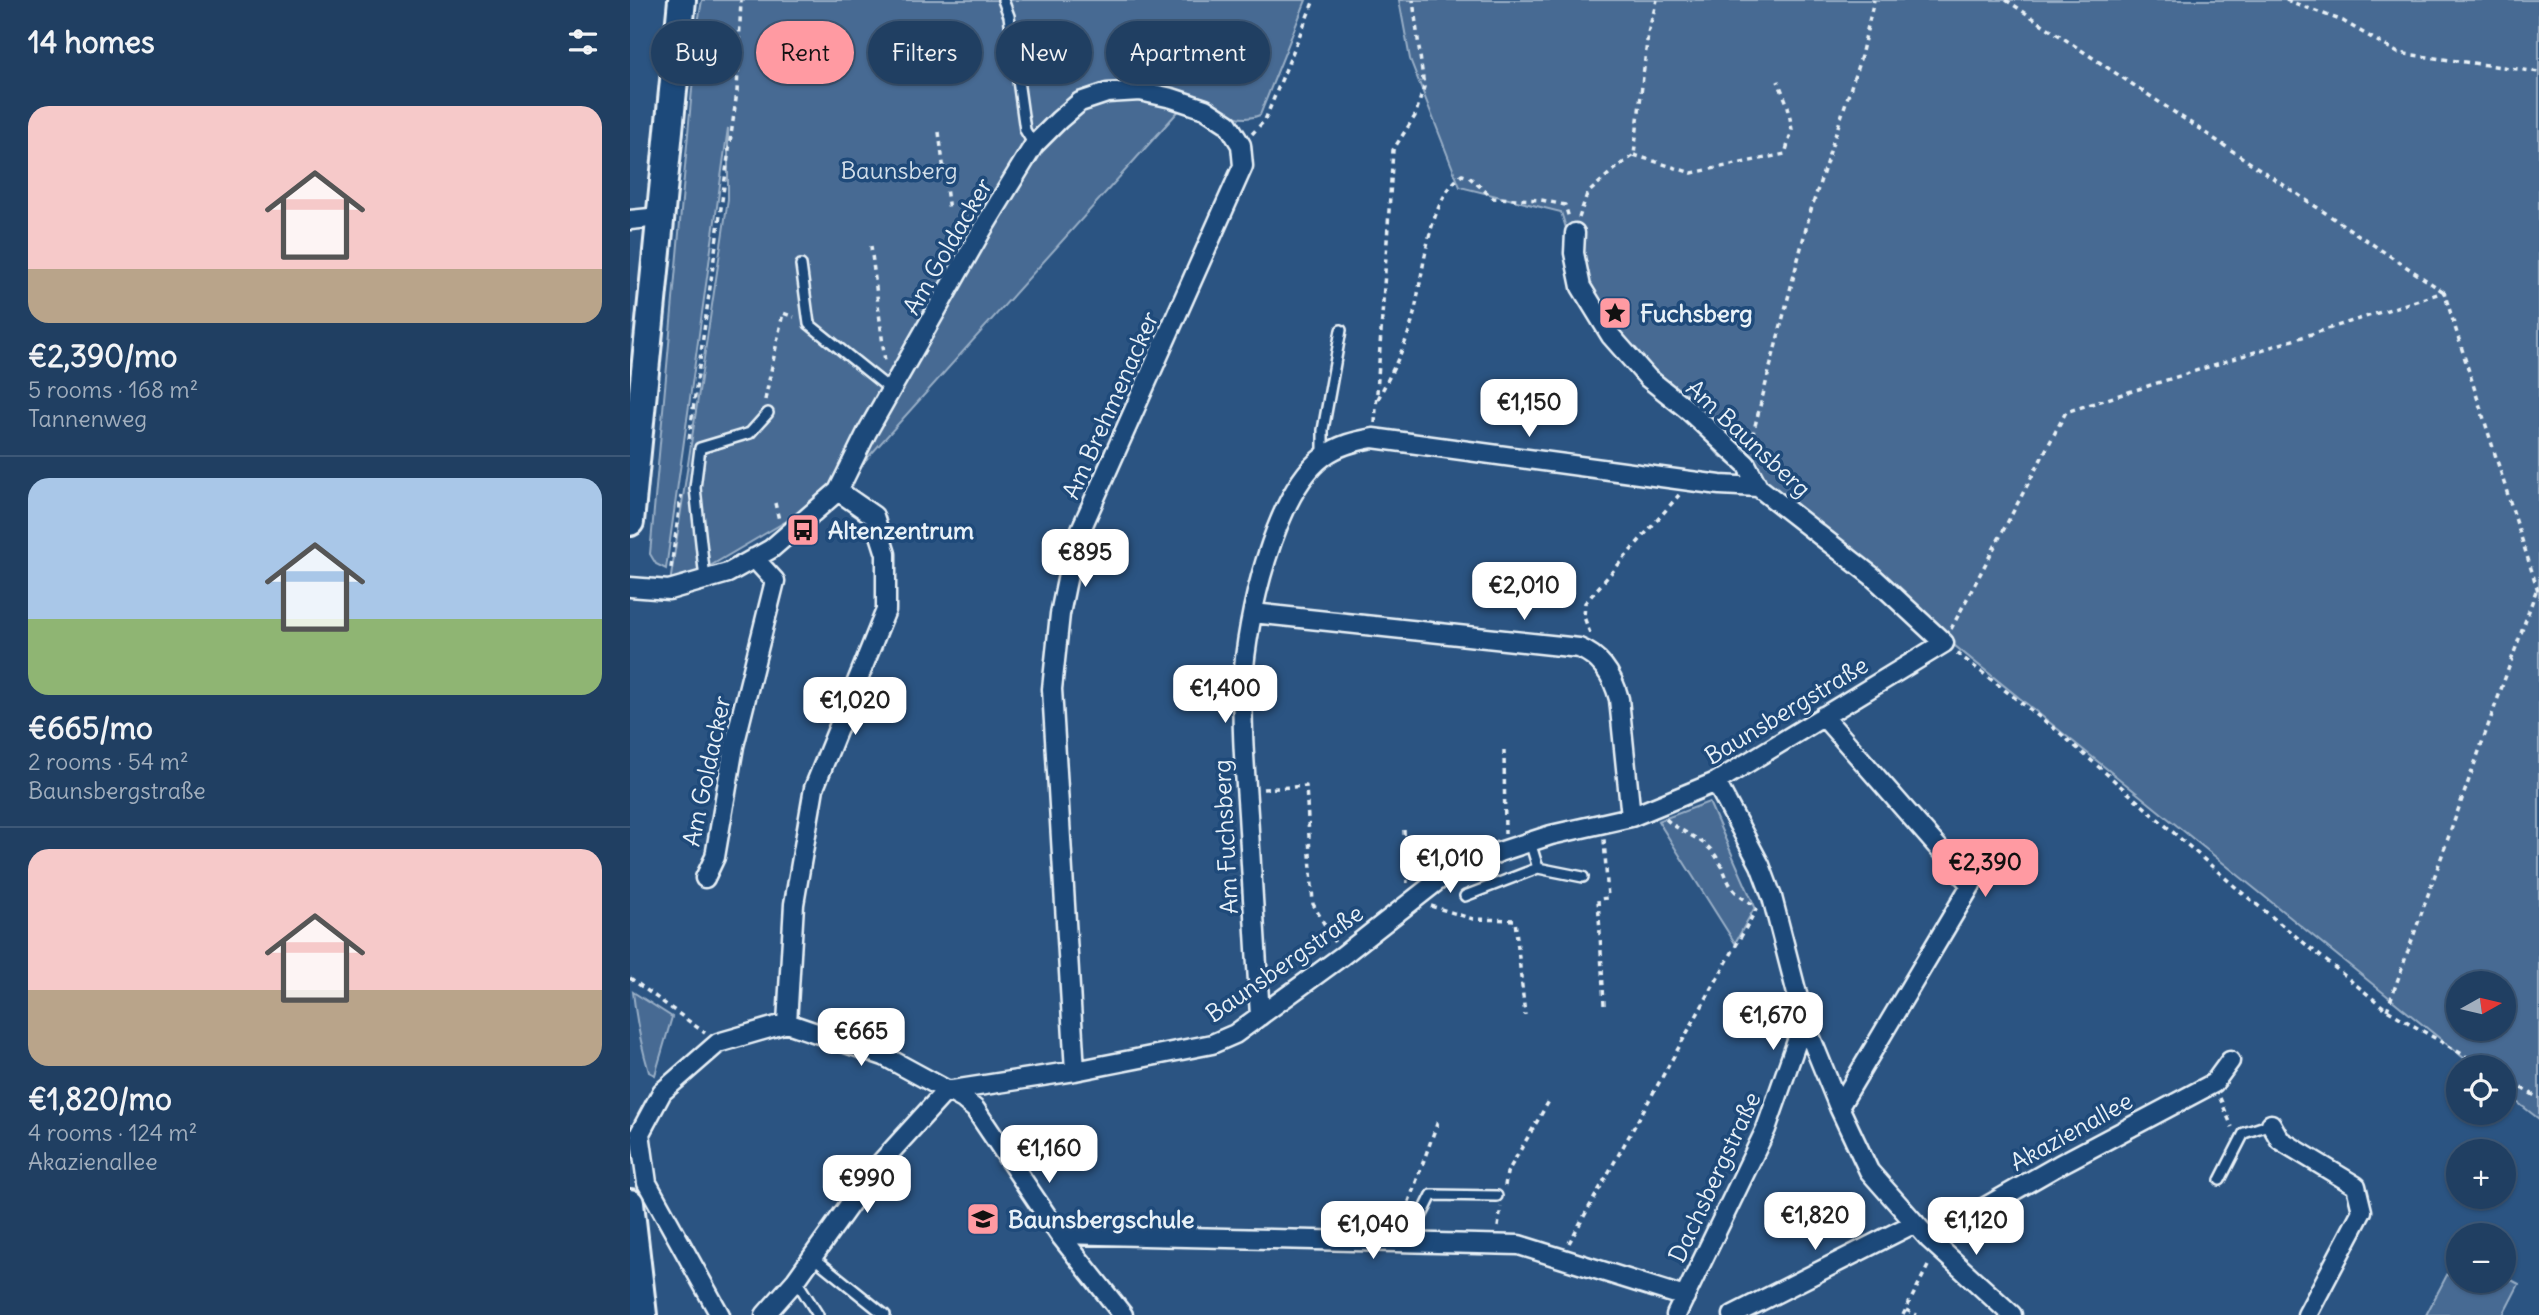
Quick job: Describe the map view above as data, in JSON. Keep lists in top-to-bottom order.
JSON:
{
  "streets": {
    "street": [
      "Am Goldacker",
      "Am Brehmenacker",
      "Am Baunsberg",
      "Baunsbergstraße",
      "Am Fuchsberg",
      "Akazienallee",
      "Dachsbergstraße"
    ]
  },
  "crossings": [
    ["Am Goldacker", "Am Brehmenacker"],
    ["Am Brehmenacker", "Baunsbergstraße"],
    ["Am Baunsberg", "Baunsbergstraße"],
    ["Baunsbergstraße", "Am Fuchsberg"]
  ],
  "parks": ["Baunsberg"],
  "places": {
    "place": ["Fuchsberg"],
    "bus stop": ["Altenzentrum"],
    "school or university": ["Baunsbergschule"]
  },
  "north": "right",
  "page": {
    "heading": "14 homes",
    "chip": [
      "Buy",
      "Rent",
      "Filters",
      "New",
      "Apartment"
    ],
    "list": [
      {
        "name": "€2,390/mo",
        "note": "5 rooms · 168 m² · Tannenweg"
      },
      {
        "name": "€665/mo",
        "note": "2 rooms · 54 m² · Baunsbergstraße"
      },
      {
        "name": "€1,820/mo",
        "note": "4 rooms · 124 m² · Akazienallee"
      }
    ],
    "price": [
      "€1,150",
      "€895",
      "€2,010",
      "€1,400",
      "€1,020",
      "€1,010",
      "€2,390",
      "€1,670",
      "€665",
      "€1,160",
      "€990",
      "€1,820",
      "€1,120",
      "€1,040"
    ],
    "map_buttons": ["+", "−"]
  }
}
